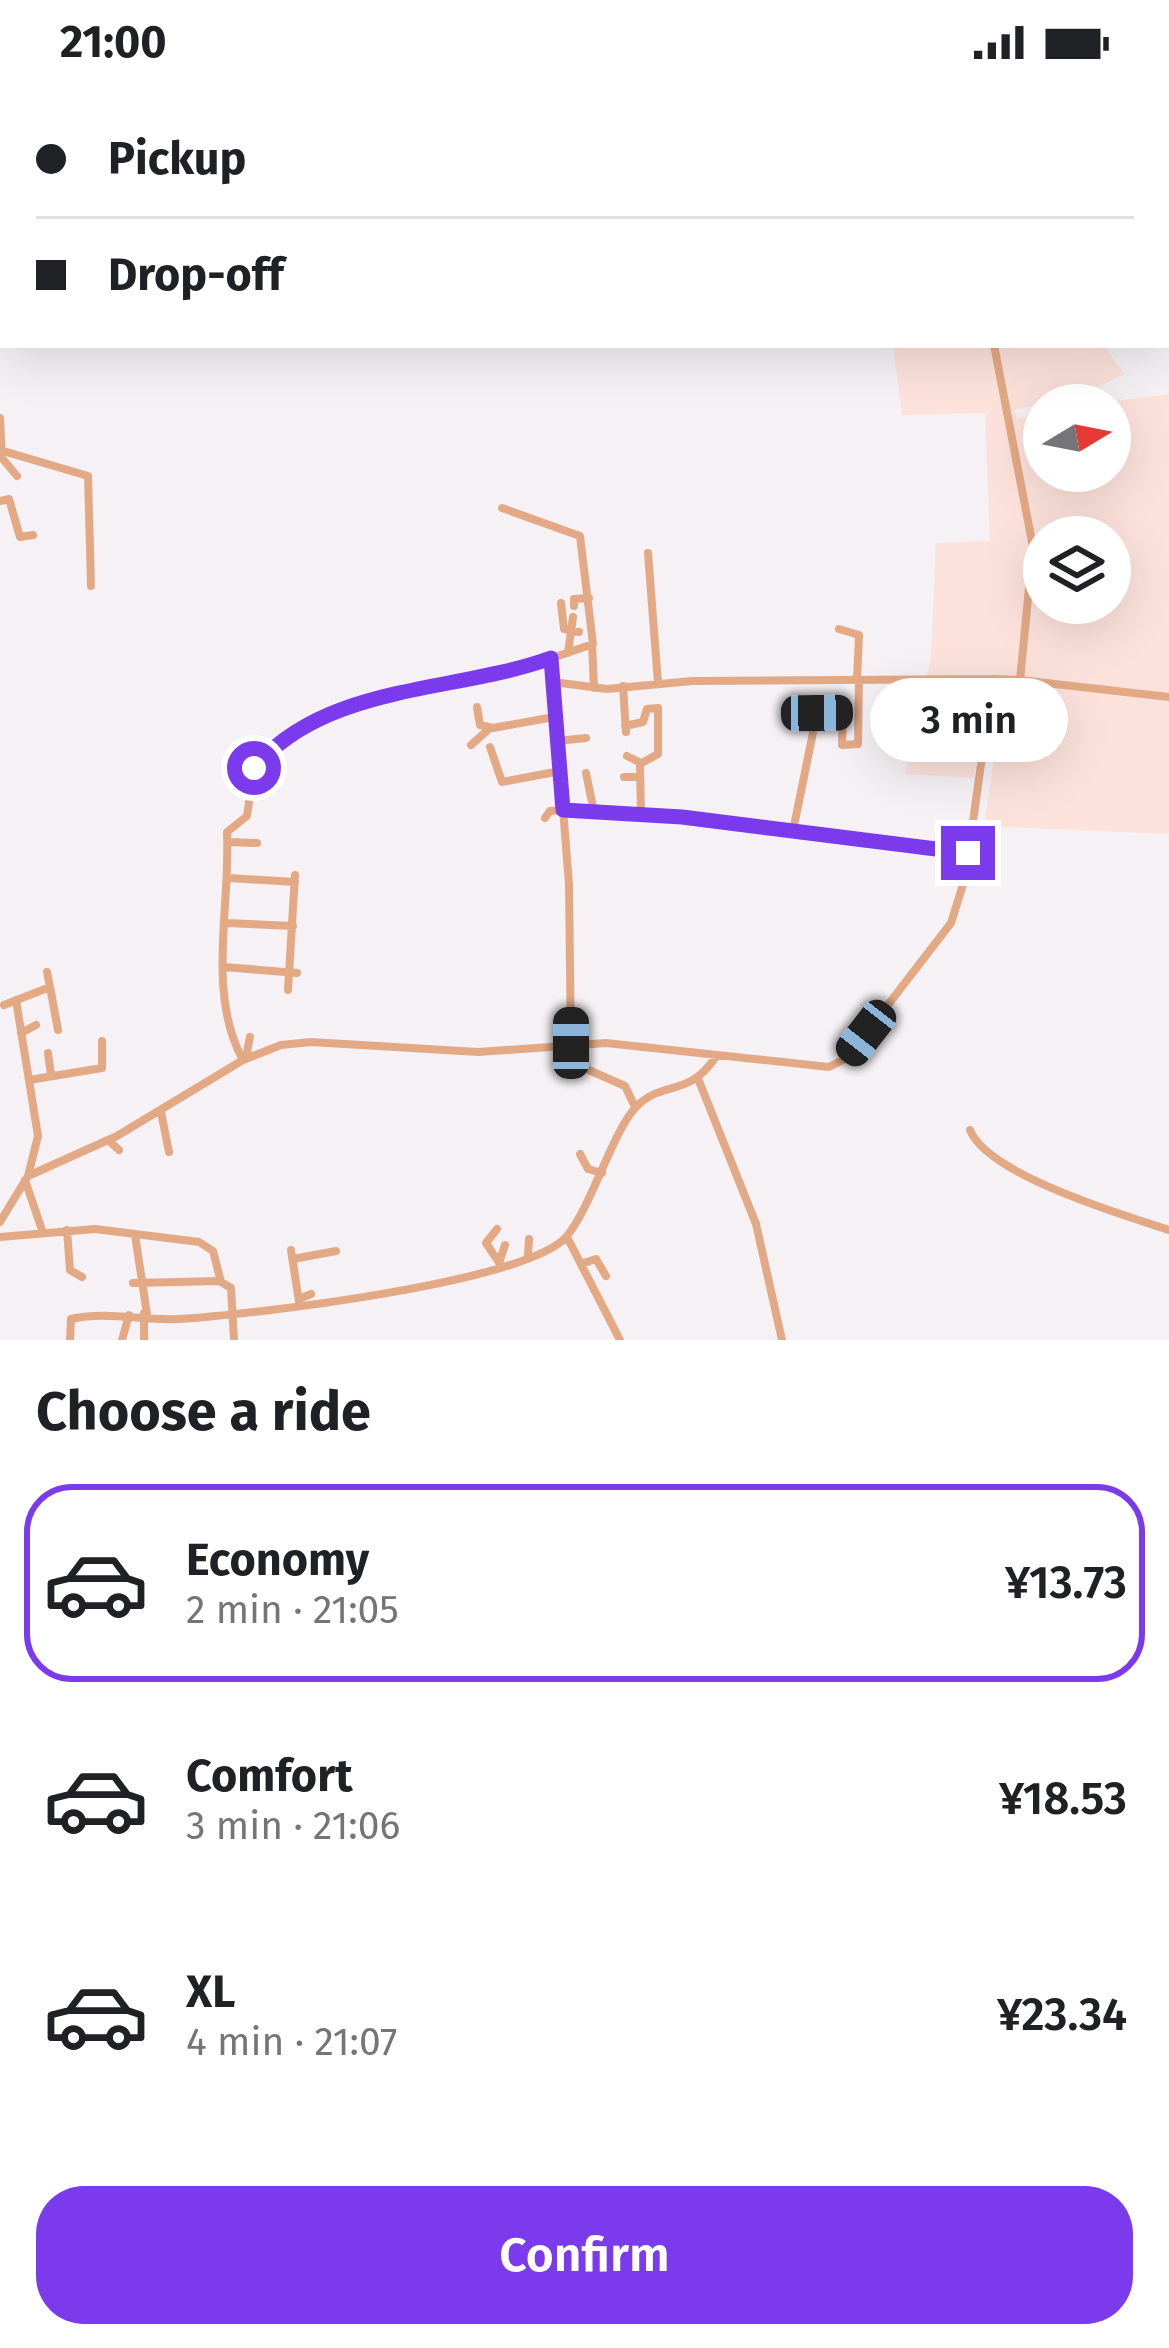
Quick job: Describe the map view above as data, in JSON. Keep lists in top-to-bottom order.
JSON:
{
  "north": "right",
  "page": {
    "status": "21:00",
    "banner": ["Pickup", "Drop-off"],
    "bubble": "3 min",
    "heading": "Choose a ride",
    "list": [
      {
        "name": "Economy",
        "note": "2 min · 21:05",
        "value": "¥13.73"
      },
      {
        "name": "Comfort",
        "note": "3 min · 21:06",
        "value": "¥18.53"
      },
      {
        "name": "XL",
        "note": "4 min · 21:07",
        "value": "¥23.34"
      }
    ],
    "buttons": "Confirm"
  }
}
